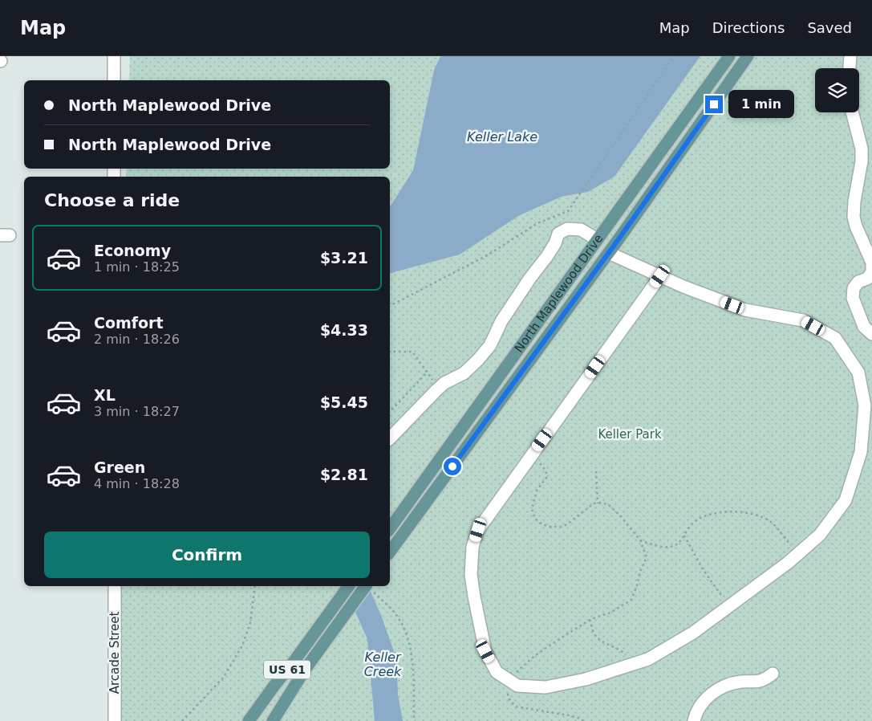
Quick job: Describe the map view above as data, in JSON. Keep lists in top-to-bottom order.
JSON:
{
  "streets": {
    "main road": ["North Maplewood Drive", "US 61"],
    "street": ["Arcade Street"]
  },
  "water": ["Keller Lake", "Keller Creek"],
  "parks": ["Keller Park"],
  "page": {
    "header": "Map",
    "nav": ["Map", "Directions", "Saved"],
    "banner": ["North Maplewood Drive", "North Maplewood Drive"],
    "bubble": "1 min",
    "heading": "Choose a ride",
    "list": [
      {
        "name": "Economy",
        "note": "1 min · 18:25",
        "value": "$3.21"
      },
      {
        "name": "Comfort",
        "note": "2 min · 18:26",
        "value": "$4.33"
      },
      {
        "name": "XL",
        "note": "3 min · 18:27",
        "value": "$5.45"
      },
      {
        "name": "Green",
        "note": "4 min · 18:28",
        "value": "$2.81"
      }
    ],
    "buttons": "Confirm"
  }
}
